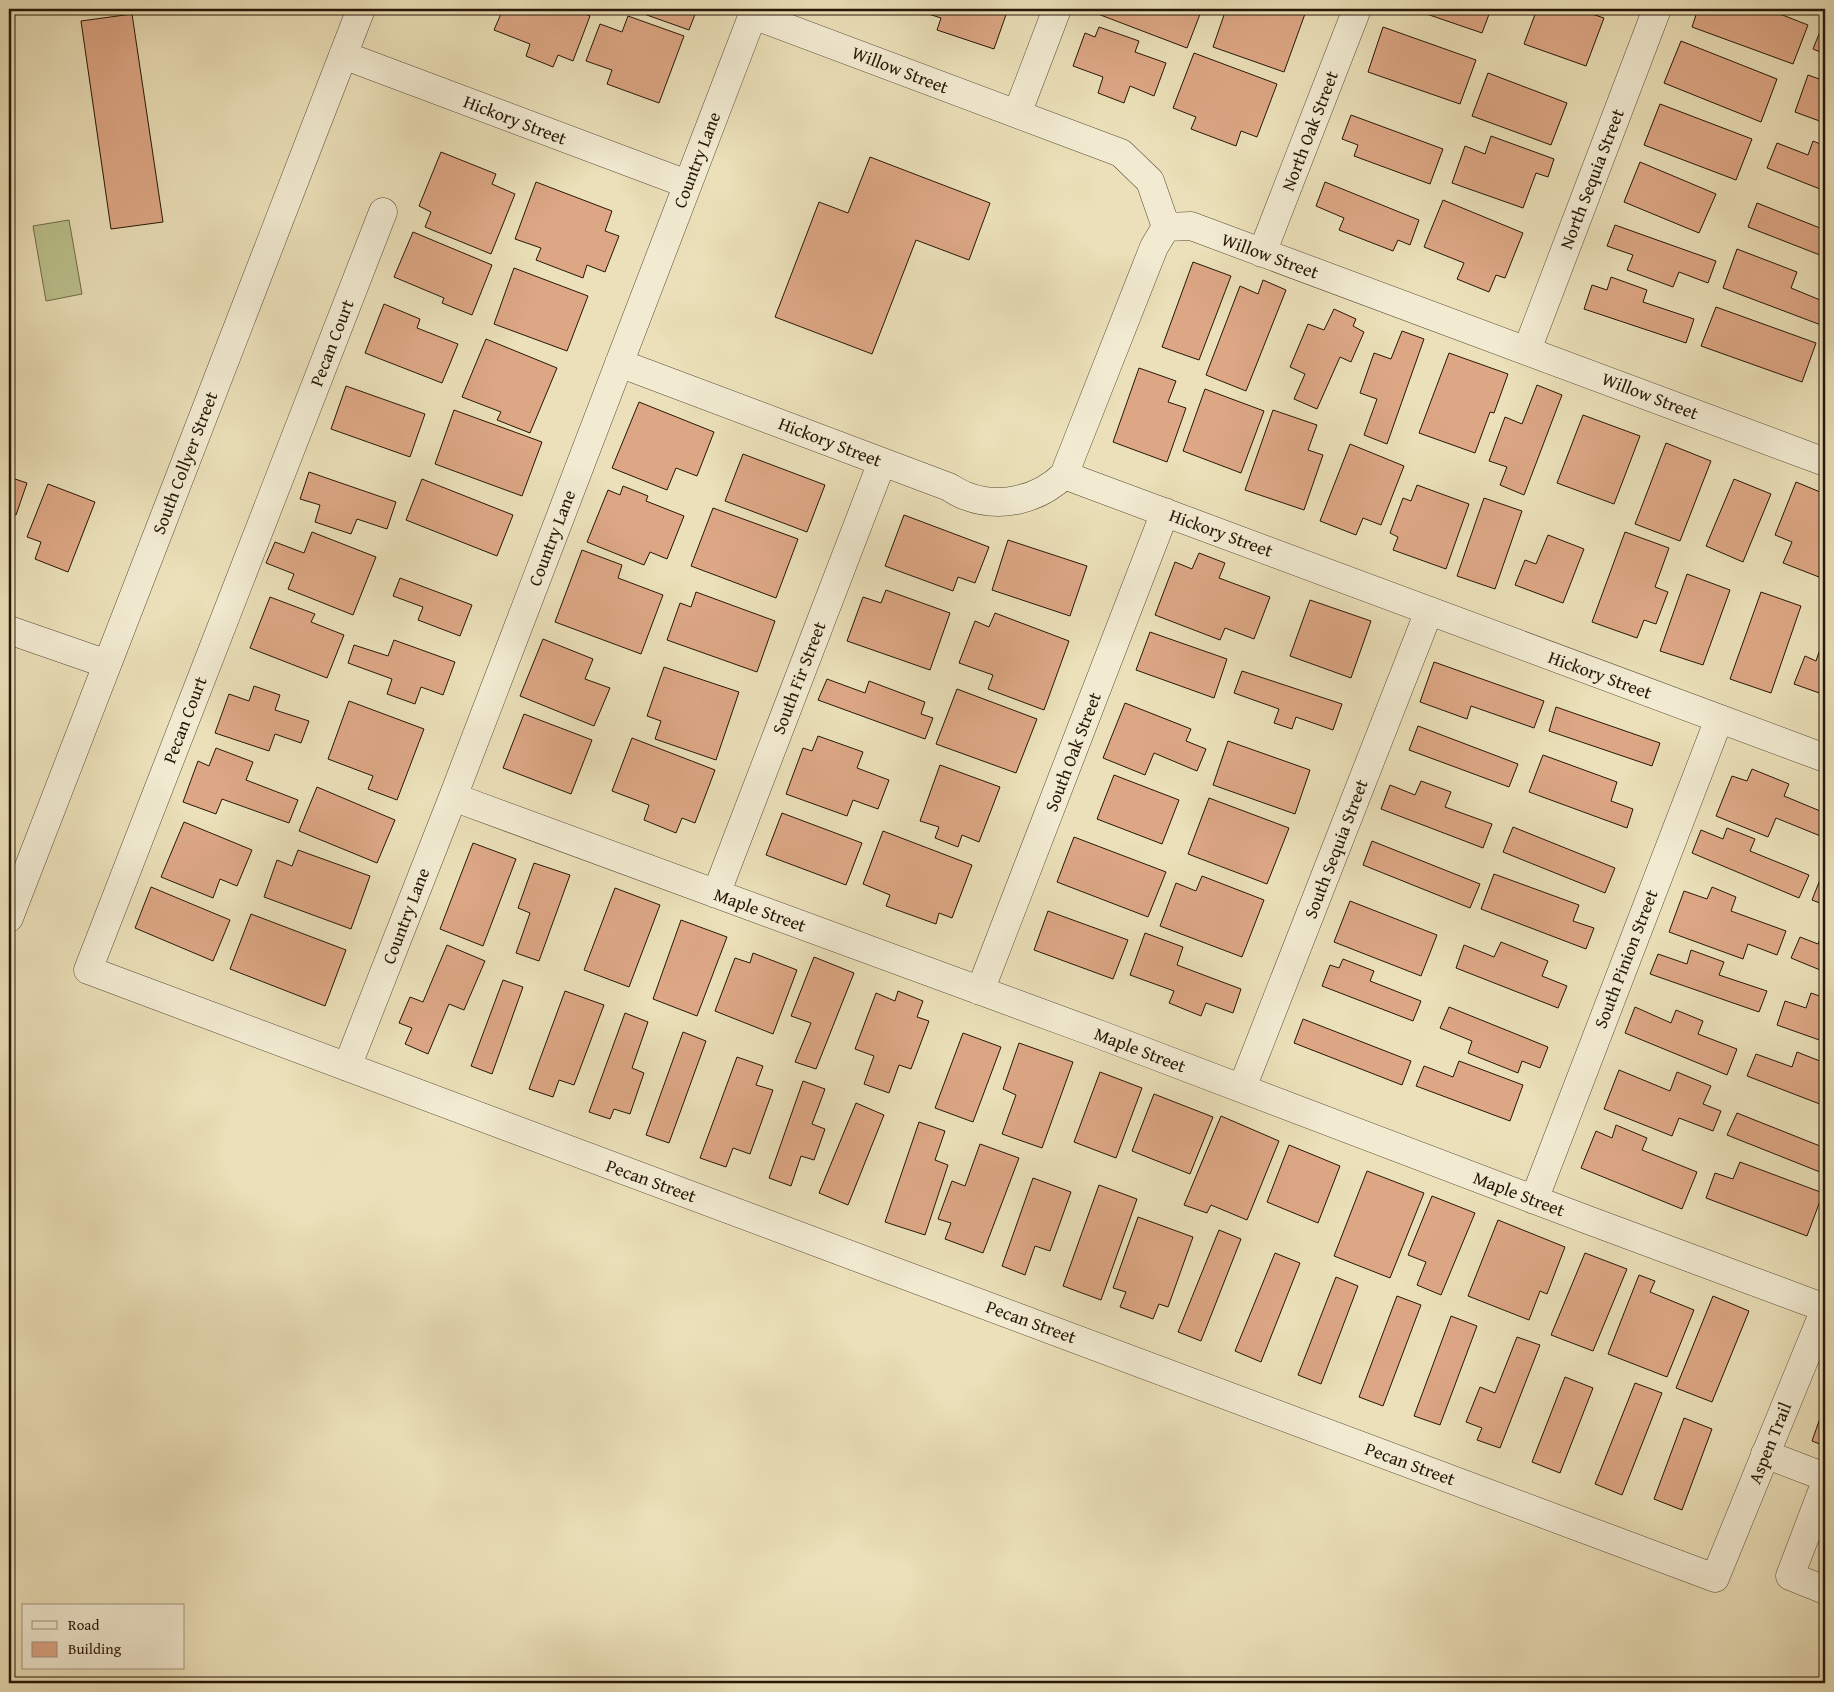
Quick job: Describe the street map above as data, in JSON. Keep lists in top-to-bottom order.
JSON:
{
  "streets": {
    "street": [
      "Willow Street",
      "Hickory Street",
      "North Oak Street",
      "Country Lane",
      "North Sequia Street",
      "Pecan Court",
      "South Collyer Street",
      "South Fir Street",
      "South Oak Street",
      "South Sequia Street",
      "Maple Street",
      "South Pinion Street",
      "Pecan Street",
      "Aspen Trail"
    ]
  },
  "crossings": [
    ["Willow Street", "North Oak Street"],
    ["Willow Street", "Country Lane"],
    ["Willow Street", "North Sequia Street"],
    ["Hickory Street", "Country Lane"],
    ["Hickory Street", "South Collyer Street"],
    ["Hickory Street", "South Fir Street"],
    ["Hickory Street", "South Oak Street"],
    ["Hickory Street", "South Sequia Street"],
    ["Hickory Street", "South Pinion Street"],
    ["Country Lane", "Pecan Court"],
    ["Country Lane", "Maple Street"],
    ["Country Lane", "Pecan Street"],
    ["Pecan Court", "Pecan Street"],
    ["South Fir Street", "Maple Street"],
    ["South Oak Street", "Maple Street"],
    ["South Sequia Street", "Maple Street"],
    ["Maple Street", "South Pinion Street"],
    ["Maple Street", "Aspen Trail"],
    ["Pecan Street", "Aspen Trail"]
  ],
  "legend": ["Road", "Building"]
}
